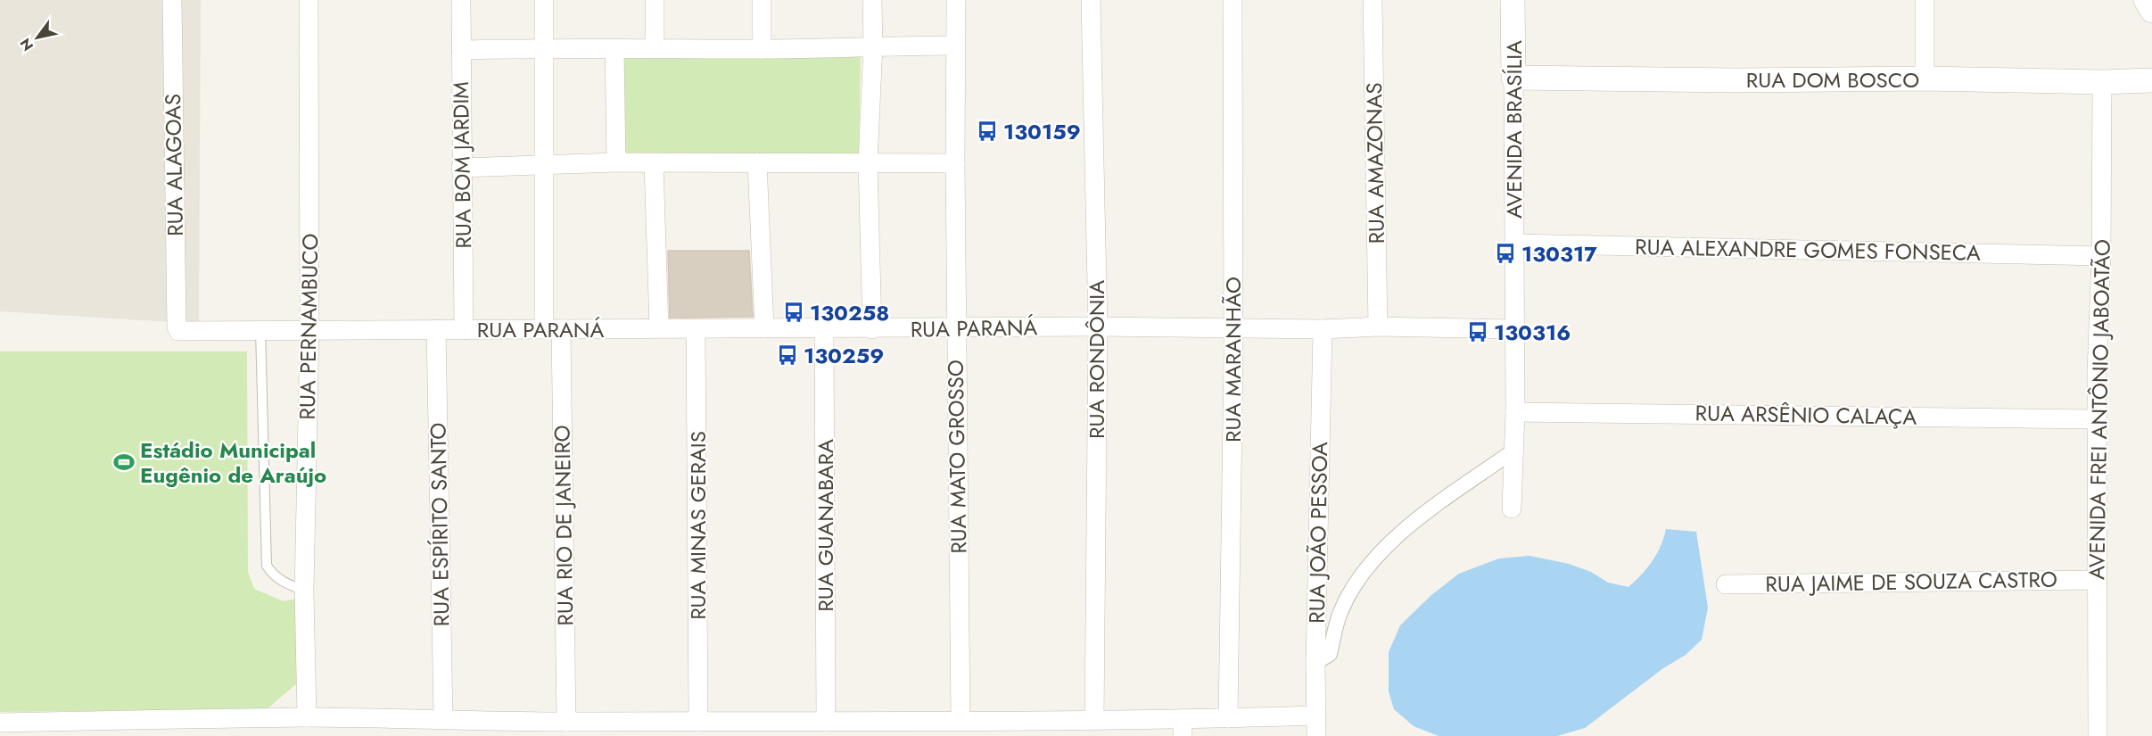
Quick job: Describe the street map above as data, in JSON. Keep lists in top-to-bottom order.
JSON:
{
  "streets": {
    "street": [
      "RUA DOM BOSCO",
      "AVENIDA BRASÍLIA",
      "RUA AMAZONAS",
      "RUA ALAGOAS",
      "RUA BOM JARDIM",
      "RUA ALEXANDRE GOMES FONSECA",
      "RUA PERNAMBUCO",
      "RUA PARANÁ",
      "RUA RONDÔNIA",
      "RUA MARANHÃO",
      "AVENIDA FREI ANTÔNIO JABOATÃO",
      "RUA ARSÊNIO CALAÇA",
      "RUA MATO GROSSO",
      "RUA ESPÍRITO SANTO",
      "RUA RIO DE JANEIRO",
      "RUA MINAS GERAIS",
      "RUA GUANABARA",
      "RUA JOÃO PESSOA",
      "RUA JAIME DE SOUZA CASTRO"
    ]
  },
  "crossings": [
    ["RUA DOM BOSCO", "AVENIDA BRASÍLIA"],
    ["RUA DOM BOSCO", "AVENIDA FREI ANTÔNIO JABOATÃO"],
    ["AVENIDA BRASÍLIA", "RUA ALEXANDRE GOMES FONSECA"],
    ["AVENIDA BRASÍLIA", "RUA PARANÁ"],
    ["AVENIDA BRASÍLIA", "RUA ARSÊNIO CALAÇA"],
    ["RUA AMAZONAS", "RUA PARANÁ"],
    ["RUA ALAGOAS", "RUA PARANÁ"],
    ["RUA BOM JARDIM", "RUA PARANÁ"],
    ["RUA ALEXANDRE GOMES FONSECA", "AVENIDA FREI ANTÔNIO JABOATÃO"],
    ["RUA PERNAMBUCO", "RUA PARANÁ"],
    ["RUA PARANÁ", "RUA RONDÔNIA"],
    ["RUA PARANÁ", "RUA MARANHÃO"],
    ["RUA PARANÁ", "RUA MATO GROSSO"],
    ["RUA PARANÁ", "RUA ESPÍRITO SANTO"],
    ["RUA PARANÁ", "RUA RIO DE JANEIRO"],
    ["RUA PARANÁ", "RUA MINAS GERAIS"],
    ["RUA PARANÁ", "RUA GUANABARA"],
    ["RUA PARANÁ", "RUA JOÃO PESSOA"],
    ["AVENIDA FREI ANTÔNIO JABOATÃO", "RUA ARSÊNIO CALAÇA"],
    ["AVENIDA FREI ANTÔNIO JABOATÃO", "RUA JAIME DE SOUZA CASTRO"]
  ],
  "places": {
    "bus stop": [
      "130159",
      "130317",
      "130258",
      "130316",
      "130259"
    ],
    "sports": ["Estádio Municipal Eugênio de Araújo"]
  },
  "north": "bottom left"
}
